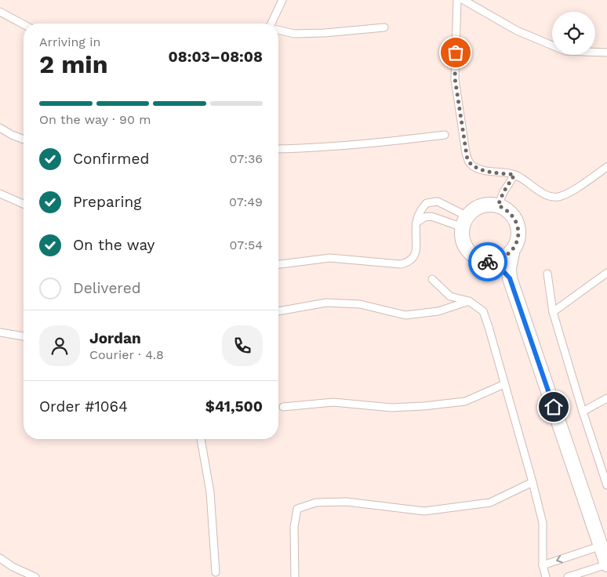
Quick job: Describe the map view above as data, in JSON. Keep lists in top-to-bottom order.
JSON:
{
  "page": {
    "heading": ["2 min", "Arriving in", "08:03–08:08"],
    "panel": [
      "Jordan",
      "Courier · 4.8",
      "Order #1064",
      "$41,500"
    ],
    "bar": "On the way · 90 m",
    "list": [
      ["Confirmed", "07:36"],
      ["Preparing", "07:49"],
      ["On the way", "07:54"],
      "Delivered"
    ]
  }
}
